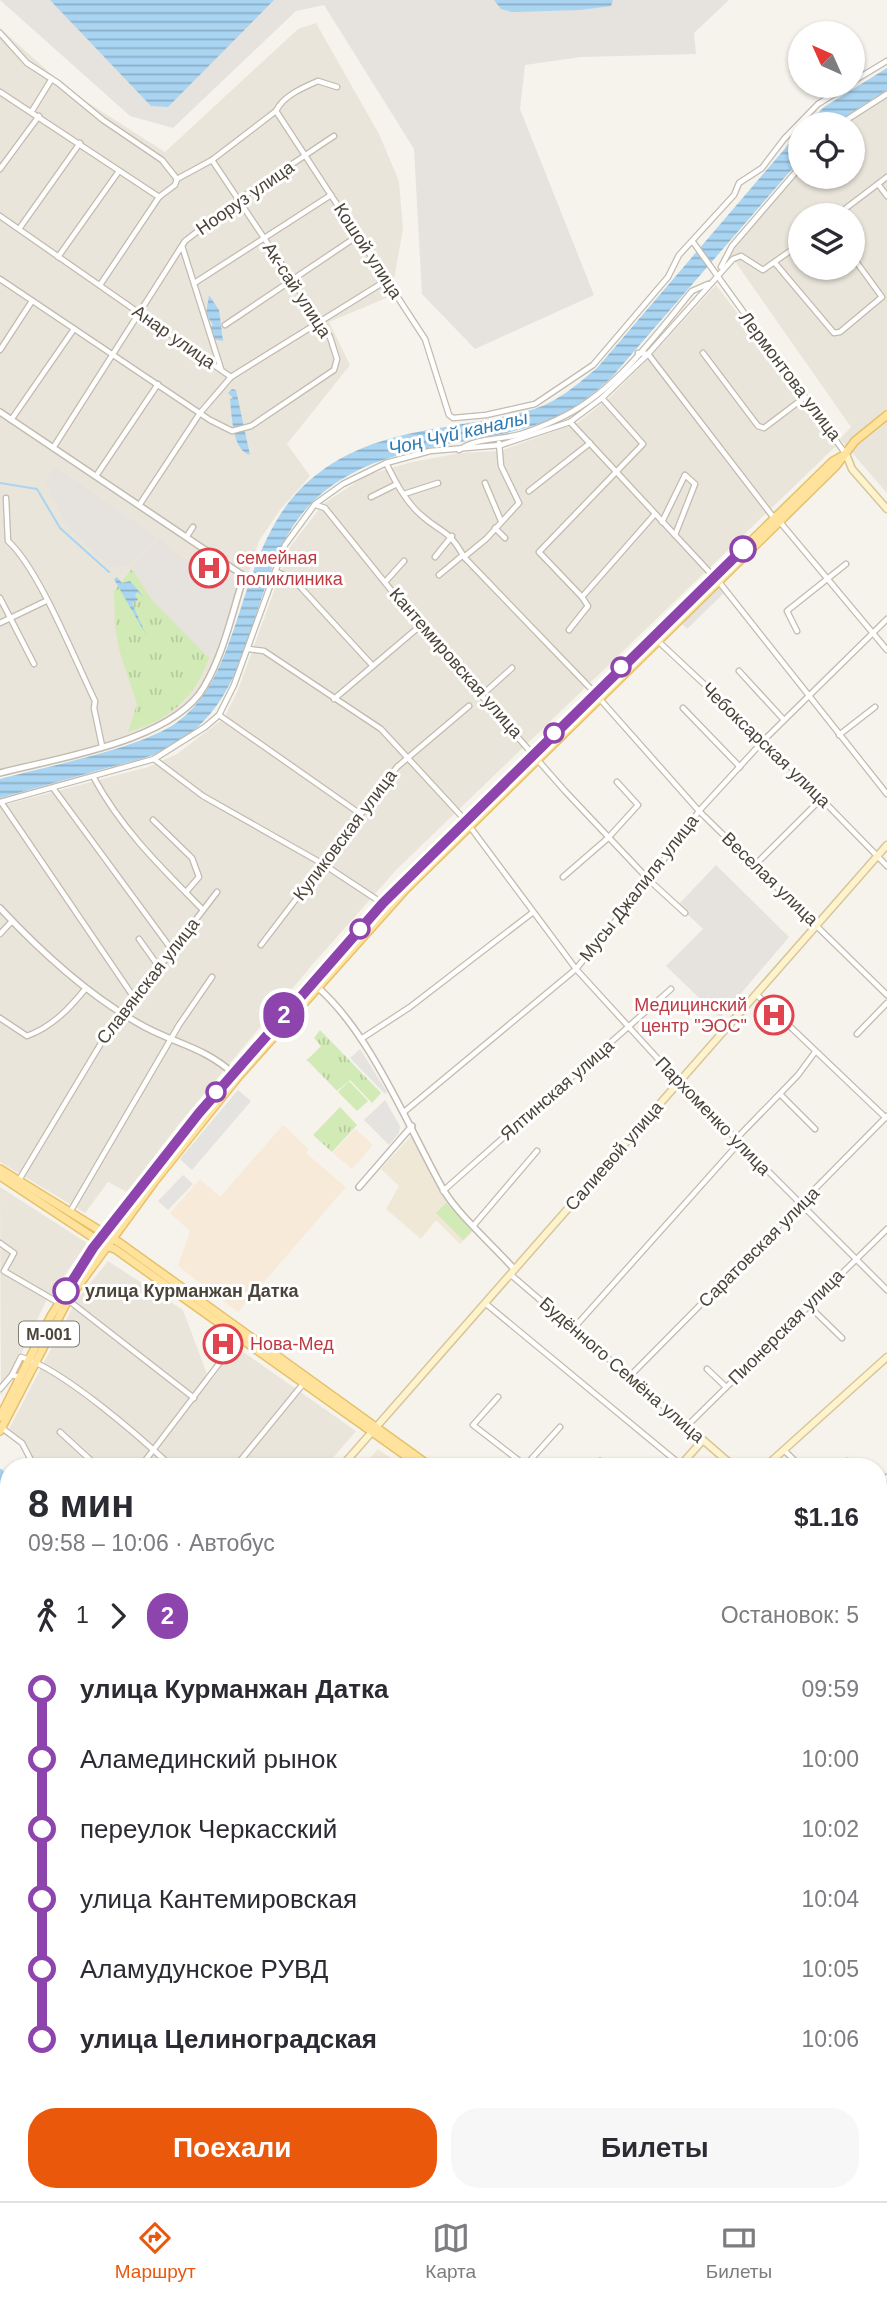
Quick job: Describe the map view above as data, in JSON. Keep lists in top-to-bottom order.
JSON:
{
  "streets": {
    "main road": [
      "Лермонтова улица",
      "Салиевой улица",
      "М-001",
      "Будённого Семёна улица"
    ],
    "street": [
      "Нооруз улица",
      "Кошой улица",
      "Ак-сай улица",
      "Анар улица",
      "Кантемировская улица",
      "Чебоксарская улица",
      "Куликовская улица",
      "Веселая улица",
      "Мусы Джалиля улица",
      "Славянская улица",
      "Ялтинская улица",
      "Пархоменко улица",
      "Саратовская улица",
      "Пионерская улица"
    ]
  },
  "crossings": [
    ["Нооруз улица", "Кошой улица"],
    ["Нооруз улица", "Ак-сай улица"],
    ["Нооруз улица", "Анар улица"],
    ["Кошой улица", "Анар улица"],
    ["Кошой улица", "Лермонтова улица"],
    ["Ак-сай улица", "Анар улица"],
    ["Лермонтова улица", "М-001"],
    ["Кантемировская улица", "Мусы Джалиля улица"],
    ["Кантемировская улица", "М-001"],
    ["Чебоксарская улица", "Мусы Джалиля улица"],
    ["Чебоксарская улица", "Салиевой улица"],
    ["Чебоксарская улица", "М-001"],
    ["Куликовская улица", "Пархоменко улица"],
    ["Веселая улица", "Мусы Джалиля улица"],
    ["Веселая улица", "Салиевой улица"],
    ["Веселая улица", "М-001"],
    ["Мусы Джалиля улица", "Пархоменко улица"],
    ["Мусы Джалиля улица", "Будённого Семёна улица"],
    ["Ялтинская улица", "Пархоменко улица"],
    ["Ялтинская улица", "Будённого Семёна улица"],
    ["Пархоменко улица", "Салиевой улица"],
    ["Пархоменко улица", "Саратовская улица"],
    ["Пархоменко улица", "Пионерская улица"],
    ["Пархоменко улица", "М-001"],
    ["Салиевой улица", "Будённого Семёна улица"],
    ["Саратовская улица", "Будённого Семёна улица"],
    ["Пионерская улица", "Будённого Семёна улица"],
    ["М-001", "Будённого Семёна улица"]
  ],
  "water": ["Чоң Чүй каналы"],
  "places": {
    "hospital": ["семейная поликлиника", "Медицинский центр \"ЭОС\"", "Нова-Мед"],
    "other": ["улица Курманжан Датка"]
  },
  "lines": ["bus line 2"],
  "north": "top left",
  "page": {
    "on_map": "2",
    "heading": ["8 мин", "09:58 – 10:06 · Автобус", "$1.16"],
    "legs": ["1", "2", "Остановок: 5"],
    "list": [
      {
        "name": "улица Курманжан Датка",
        "value": "09:59"
      },
      {
        "name": "Аламединский рынок",
        "value": "10:00"
      },
      {
        "name": "переулок Черкасский",
        "value": "10:02"
      },
      {
        "name": "улица Кантемировская",
        "value": "10:04"
      },
      {
        "name": "Аламудунское РУВД",
        "value": "10:05"
      },
      {
        "name": "улица Целиноградская",
        "value": "10:06"
      }
    ],
    "buttons": ["Поехали", "Билеты"],
    "tabs": ["Маршрут", "Карта", "Билеты"]
  }
}
